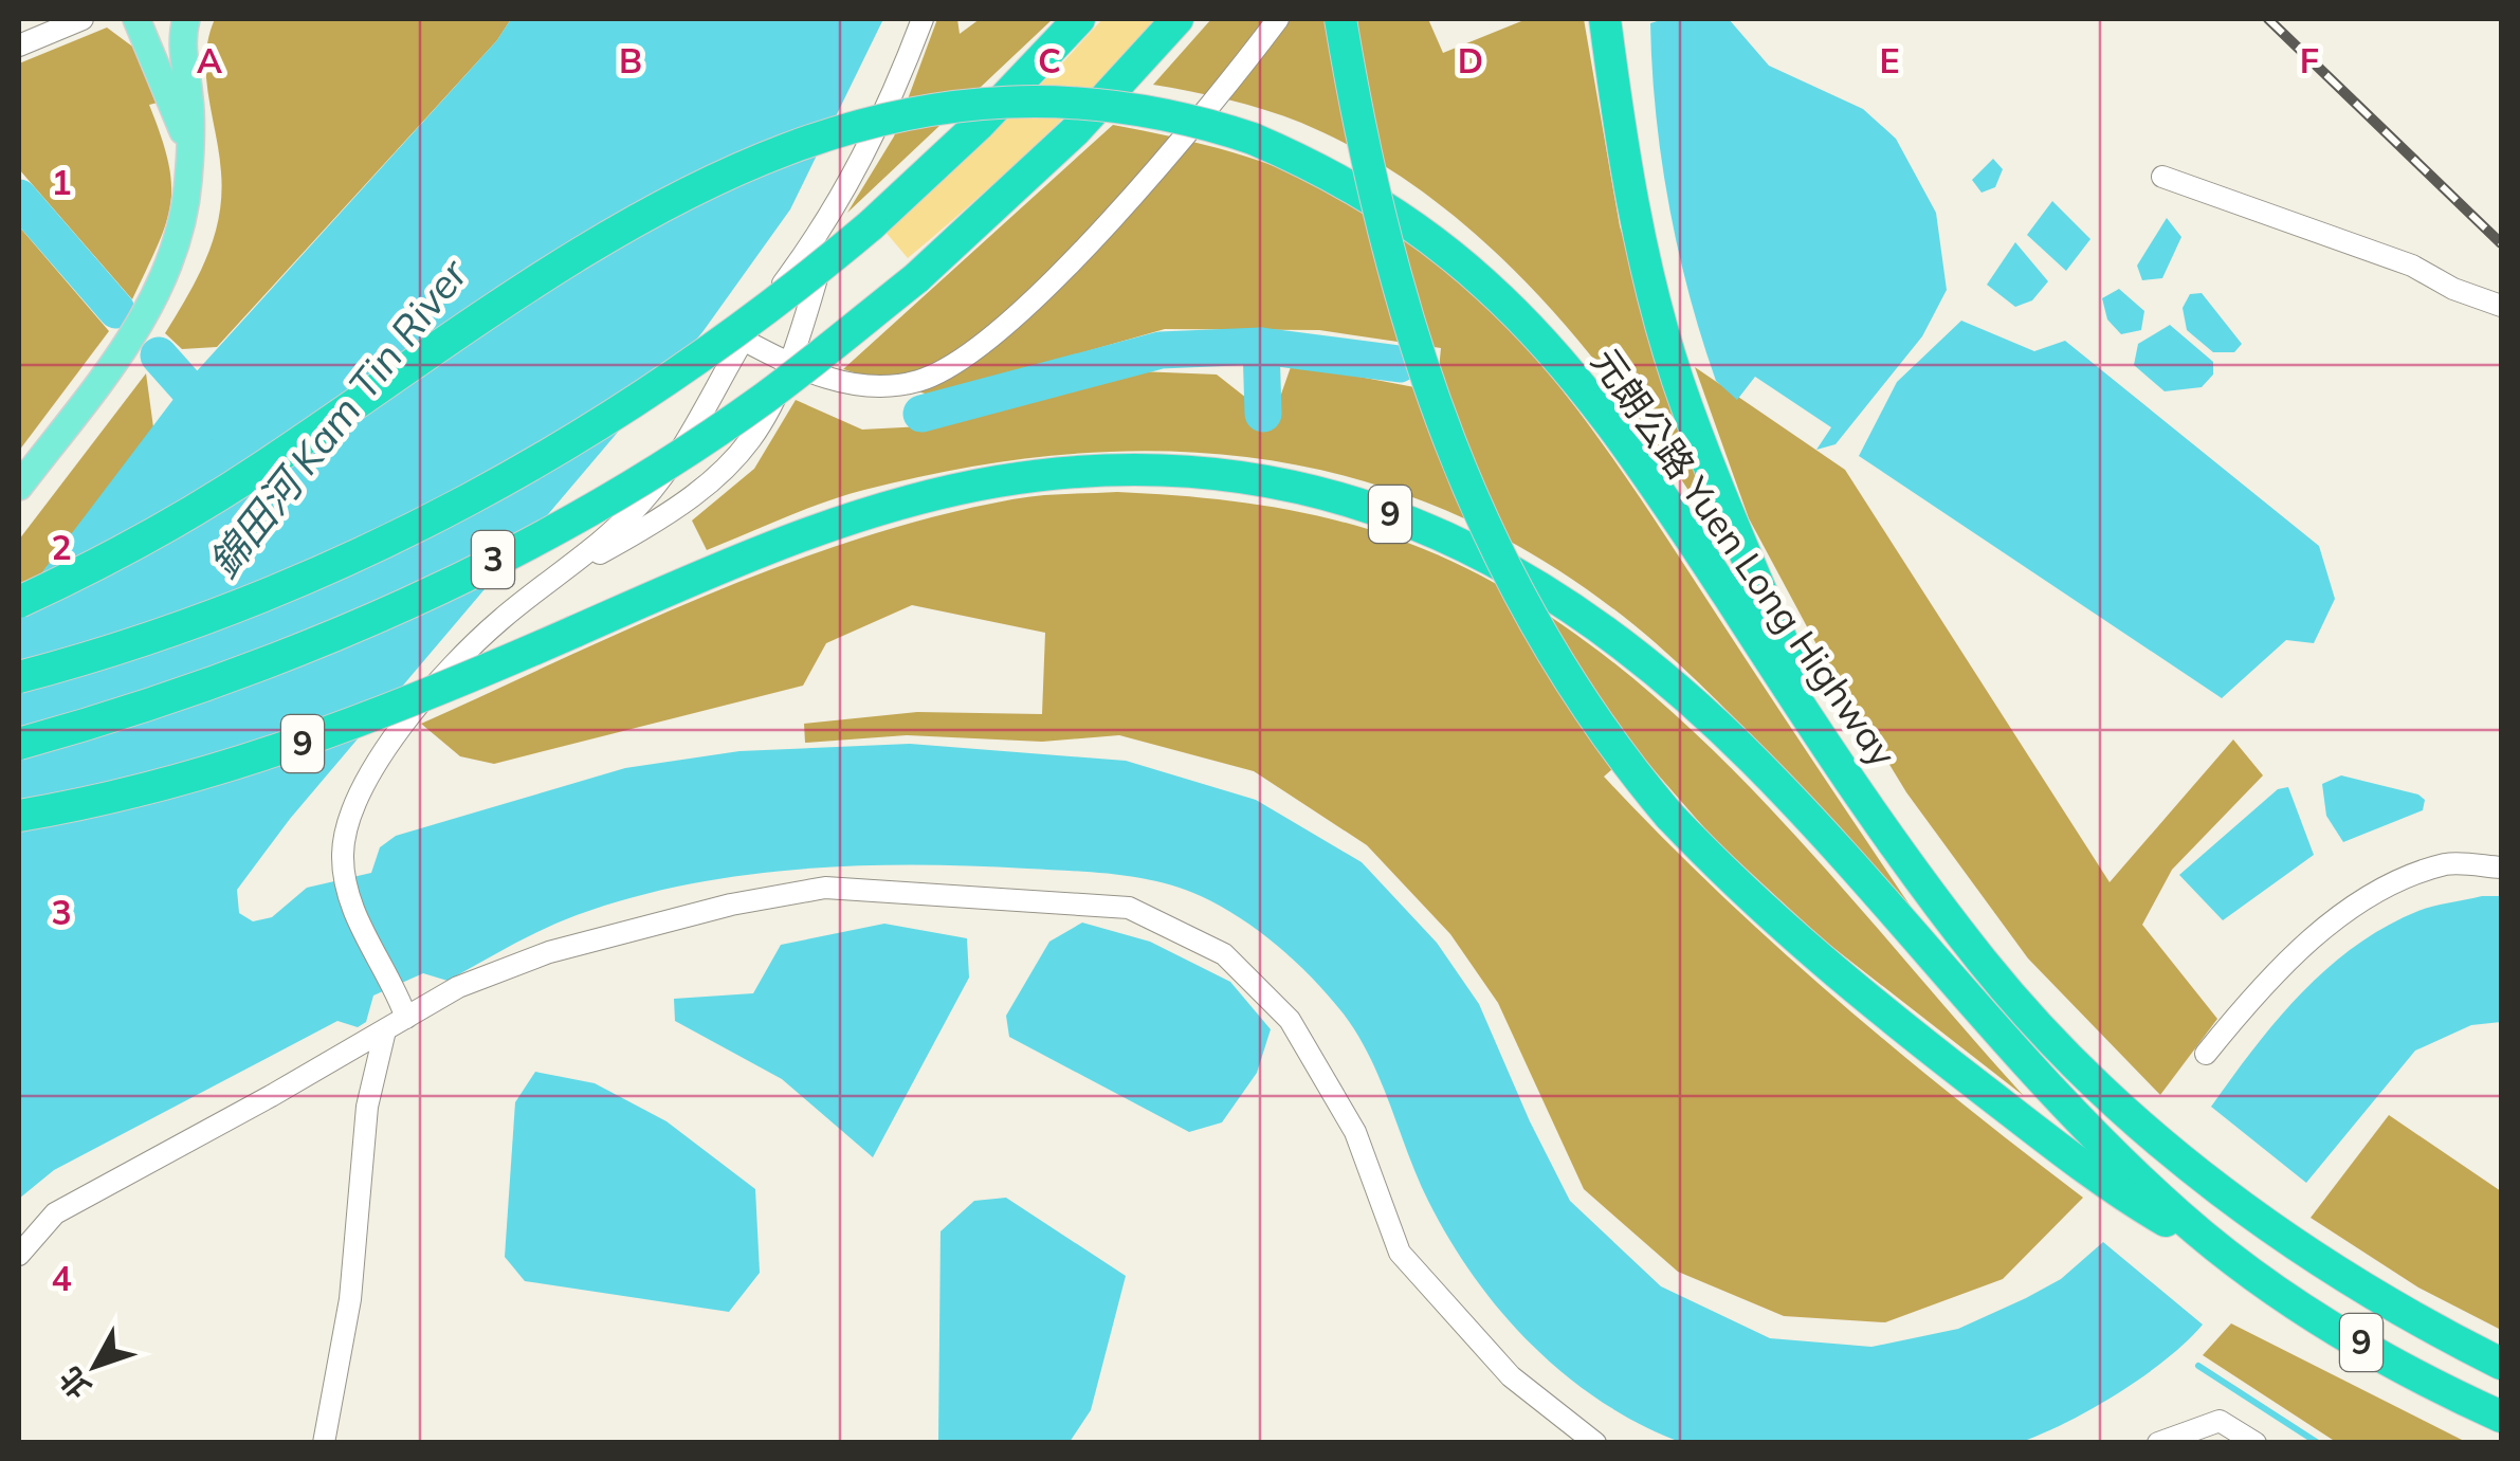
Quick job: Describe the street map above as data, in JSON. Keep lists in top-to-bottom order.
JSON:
{
  "streets": {
    "highway": ["9", "元朗公路 Yuen Long Highway", "3"]
  },
  "water": ["錦田河 Kam Tin River"],
  "north": "bottom left",
  "grid": {
    "columns": [
      "A",
      "B",
      "C",
      "D",
      "E",
      "F"
    ],
    "rows": [
      "1",
      "2",
      "3",
      "4"
    ]
  }
}
